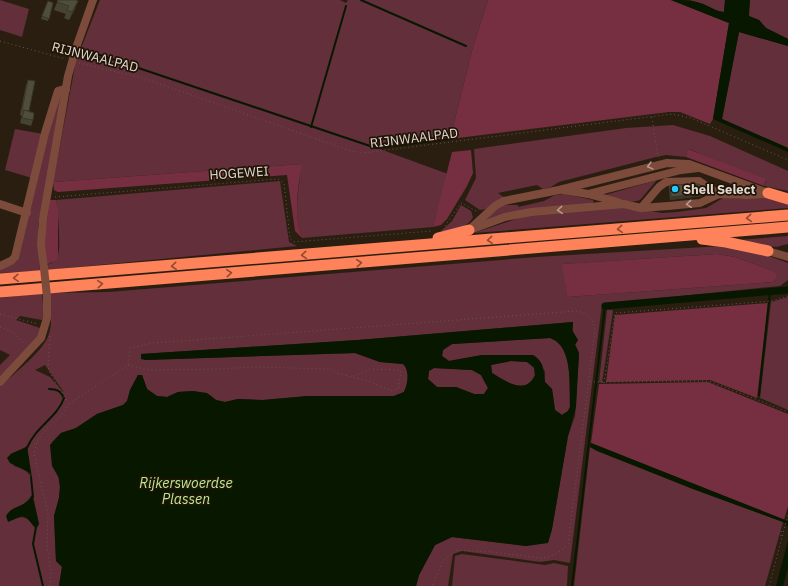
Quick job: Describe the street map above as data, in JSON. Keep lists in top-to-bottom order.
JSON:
{
  "streets": {
    "path": ["RIJNWAALPAD", "HOGEWEI"]
  },
  "water": ["Rijkerswoerdse Plassen"],
  "places": ["Shell Select"]
}
